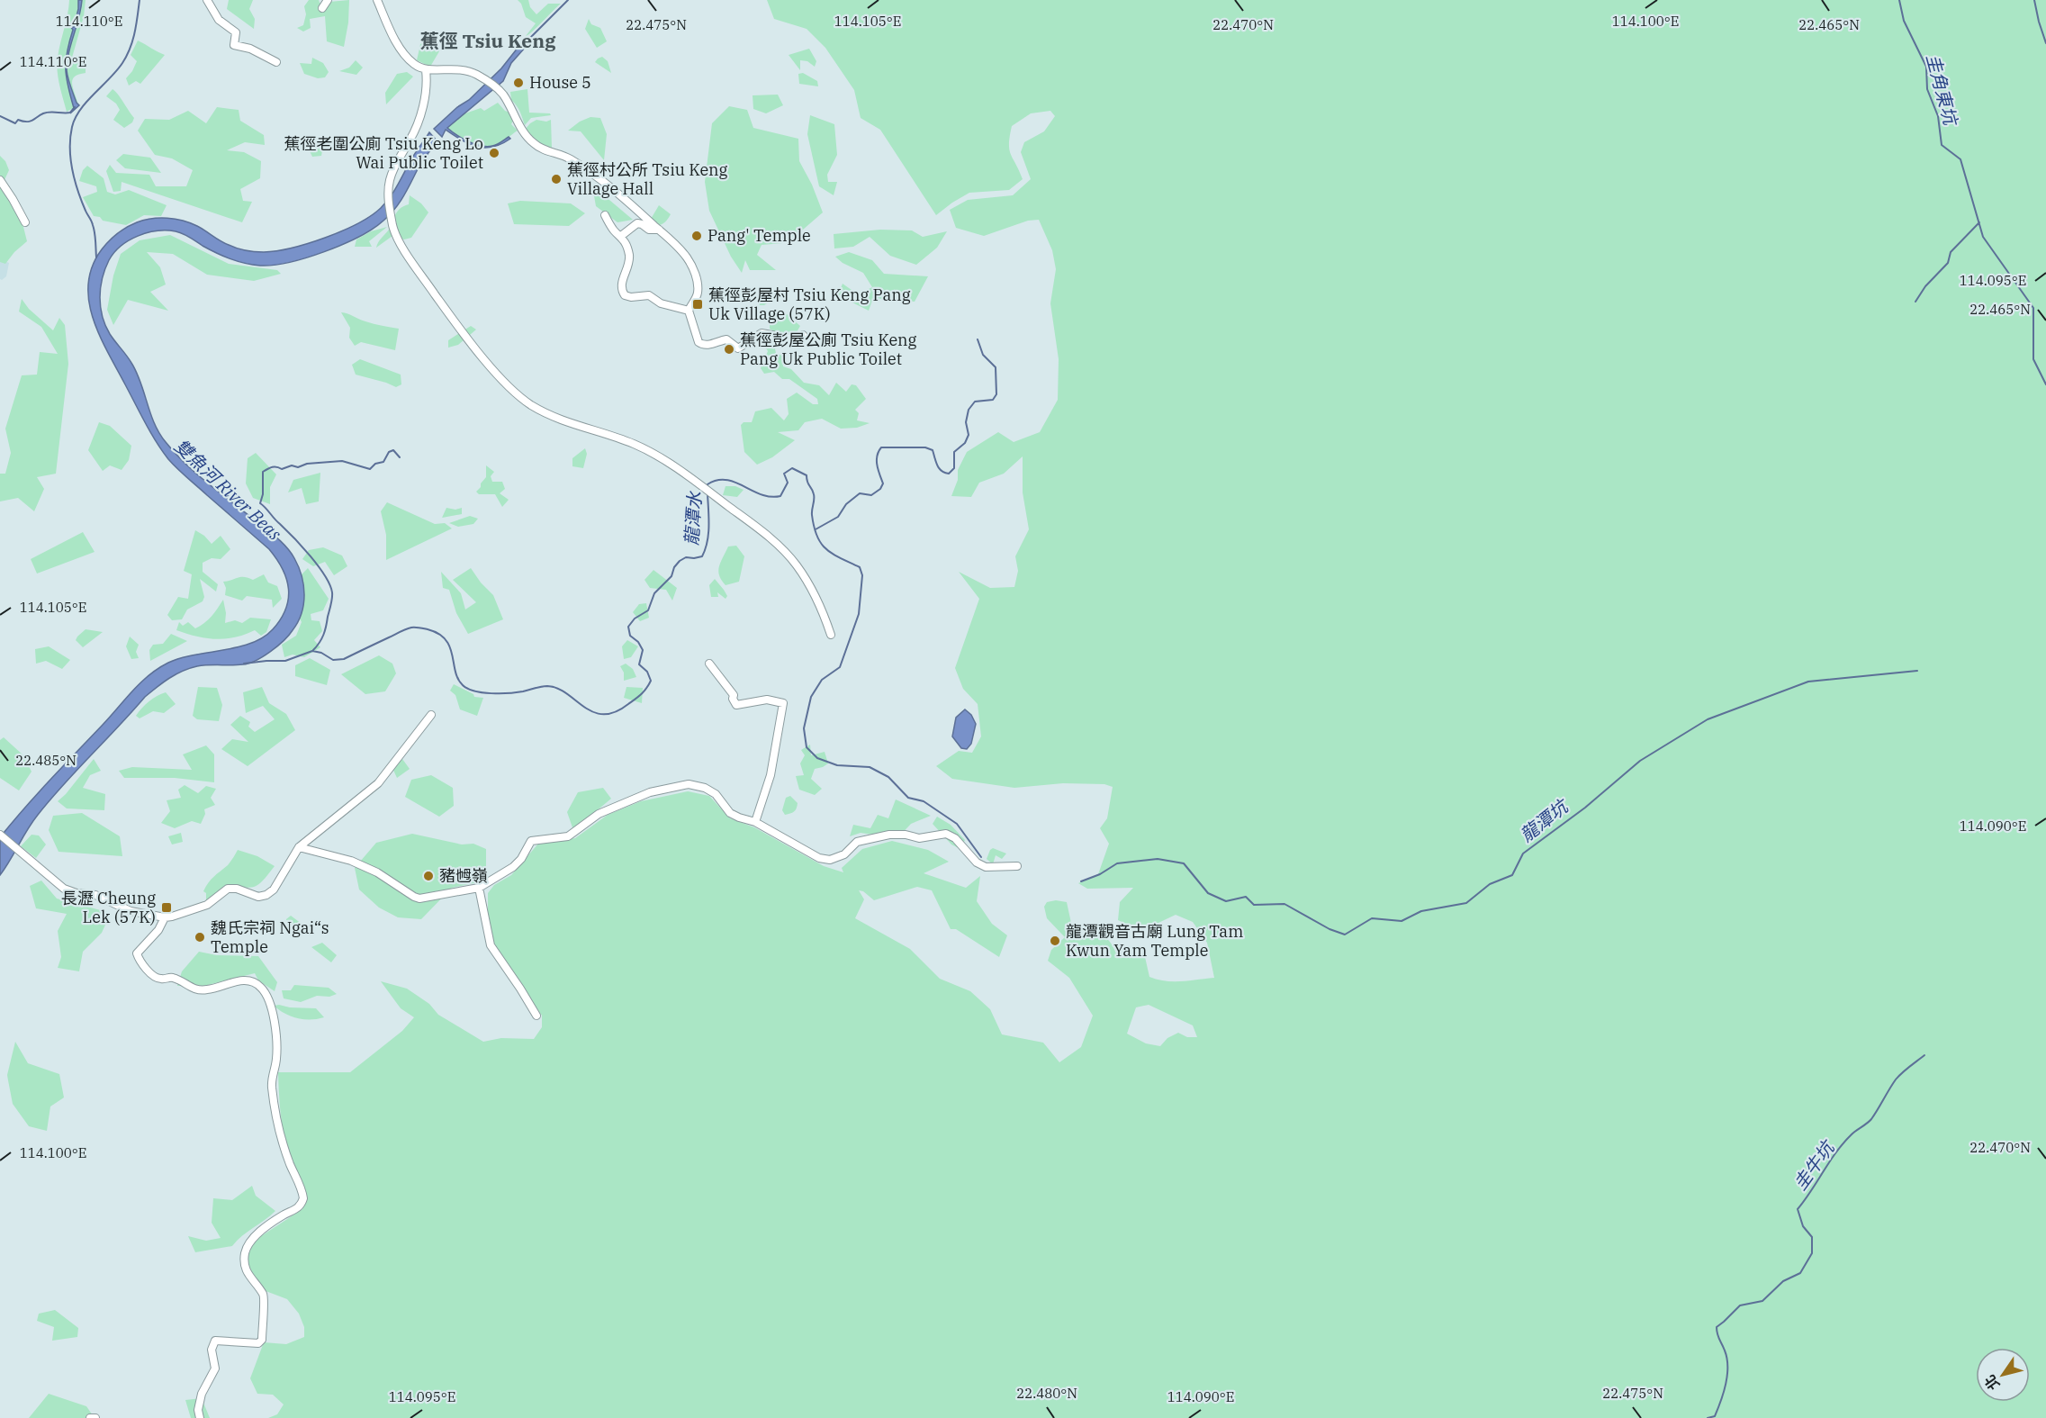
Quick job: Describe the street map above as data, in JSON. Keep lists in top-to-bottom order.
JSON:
{
  "districts": ["蕉徑 Tsiu Keng"],
  "water": [
    "圭角東坑",
    "雙魚河 River Beas",
    "龍潭水",
    "龍潭坑",
    "圭牛坑"
  ],
  "places": {
    "other": [
      "House 5",
      "蕉徑老圍公廁 Tsiu Keng Lo Wai Public Toilet",
      "蕉徑村公所 Tsiu Keng Village Hall",
      "Pang' Temple",
      "蕉徑彭屋公廁 Tsiu Keng Pang Uk Public Toilet",
      "豬乸嶺",
      "魏氏宗祠 Ngai“s Temple",
      "龍潭觀音古廟 Lung Tam Kwun Yam Temple"
    ],
    "transit": ["蕉徑彭屋村 Tsiu Keng Pang Uk Village (57K)", "長瀝 Cheung Lek (57K)"]
  },
  "north": "bottom left",
  "coordinates": [
    "114.105°E",
    "114.110°E",
    "114.100°E",
    "22.465°N",
    "22.475°N",
    "22.470°N",
    "114.095°E",
    "22.485°N",
    "114.090°E",
    "22.480°N"
  ]
}
